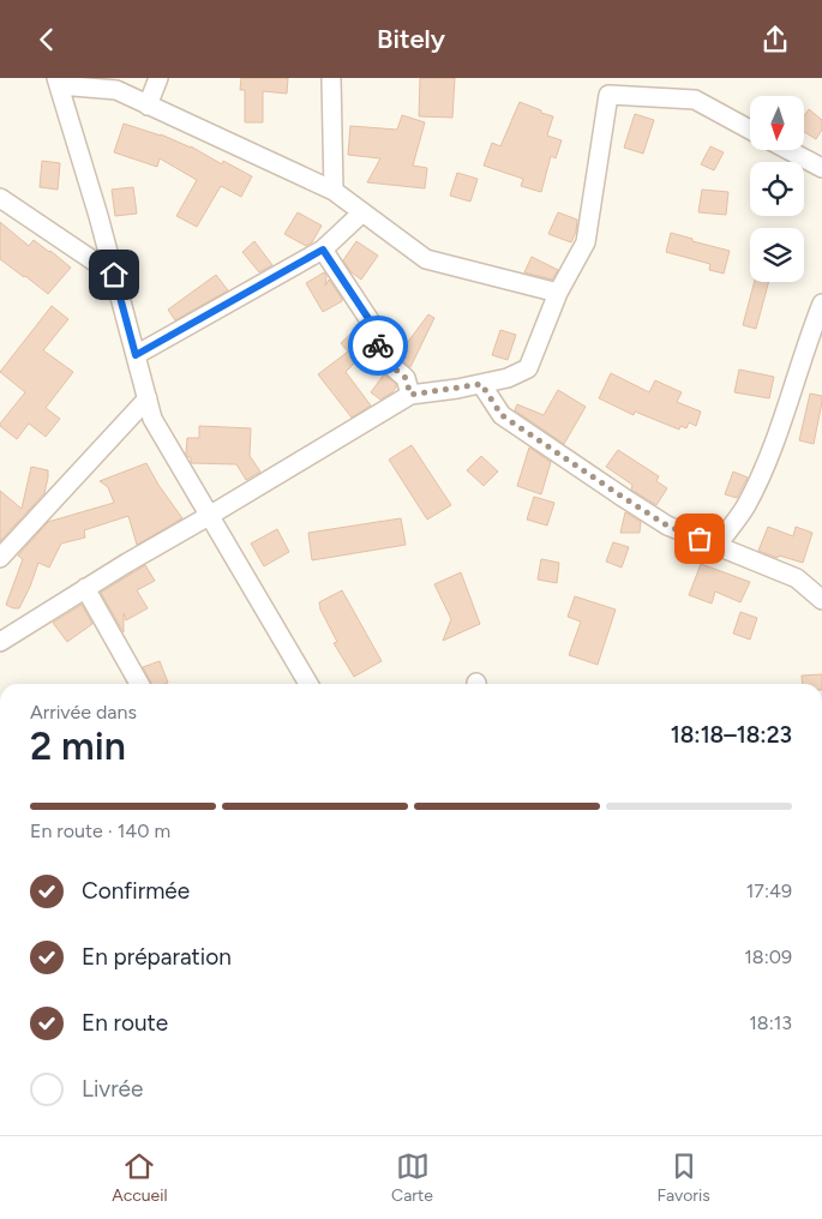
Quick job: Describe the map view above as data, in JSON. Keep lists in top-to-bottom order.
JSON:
{
  "north": "bottom",
  "page": {
    "header": "Bitely",
    "heading": ["2 min", "Arrivée dans", "18:18–18:23"],
    "bar": "En route · 140 m",
    "list": [
      ["Confirmée", "17:49"],
      ["En préparation", "18:09"],
      ["En route", "18:13"],
      "Livrée"
    ],
    "tabs": ["Accueil", "Carte", "Favoris"]
  }
}
